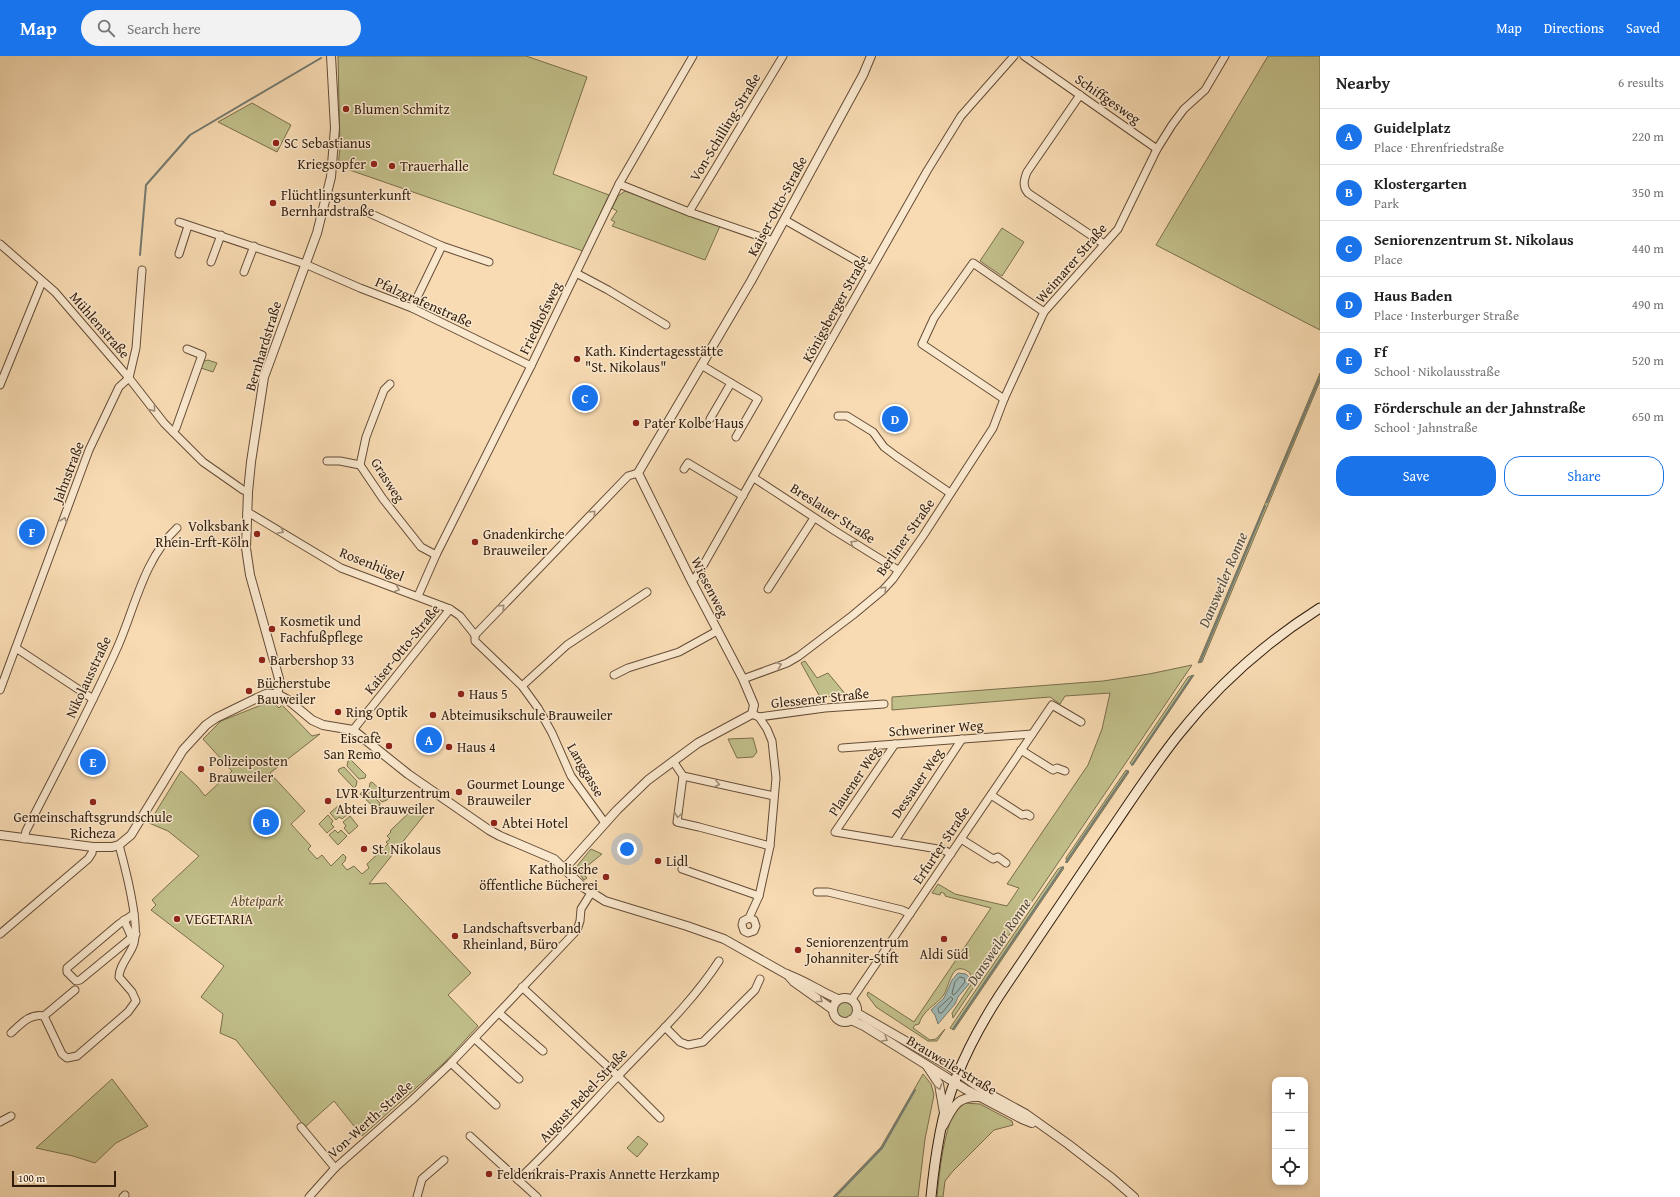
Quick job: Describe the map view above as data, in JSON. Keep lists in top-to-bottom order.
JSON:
{
  "streets": {
    "street": [
      "Schiffgesweg",
      "Von-Schilling-Straße",
      "Kaiser-Otto-Straße",
      "Weimarer Straße",
      "Pfalzgrafenstraße",
      "Königsberger Straße",
      "Friedhofsweg",
      "Mühlenstraße",
      "Bernhardstraße",
      "Jahnstraße",
      "Grasweg",
      "Breslauer Straße",
      "Berliner Straße",
      "Rosenhügel",
      "Wiesenweg",
      "Nikolausstraße",
      "Glessener Straße",
      "Schweriner Weg",
      "Langgasse",
      "Plauener Weg",
      "Dessauer Weg",
      "Erfurter Straße",
      "Brauweilerstraße",
      "August-Bebel-Straße",
      "Von-Werth-Straße"
    ]
  },
  "crossings": [
    ["Schiffgesweg", "Weimarer Straße"],
    ["Kaiser-Otto-Straße", "Rosenhügel"],
    ["Kaiser-Otto-Straße", "Wiesenweg"],
    ["Kaiser-Otto-Straße", "Langgasse"],
    ["Weimarer Straße", "Berliner Straße"],
    ["Pfalzgrafenstraße", "Friedhofsweg"],
    ["Pfalzgrafenstraße", "Bernhardstraße"],
    ["Königsberger Straße", "Breslauer Straße"],
    ["Königsberger Straße", "Wiesenweg"],
    ["Friedhofsweg", "Grasweg"],
    ["Friedhofsweg", "Rosenhügel"],
    ["Mühlenstraße", "Bernhardstraße"],
    ["Mühlenstraße", "Jahnstraße"],
    ["Bernhardstraße", "Rosenhügel"],
    ["Breslauer Straße", "Berliner Straße"],
    ["Berliner Straße", "Wiesenweg"],
    ["Wiesenweg", "Glessener Straße"],
    ["Glessener Straße", "Langgasse"],
    ["Schweriner Weg", "Plauener Weg"],
    ["Schweriner Weg", "Dessauer Weg"],
    ["Schweriner Weg", "Erfurter Straße"],
    ["Plauener Weg", "Dessauer Weg"],
    ["Erfurter Straße", "Brauweilerstraße"]
  ],
  "one_way": [
    "Jahnstraße",
    "Breslauer Straße",
    "Berliner Straße",
    "Rosenhügel"
  ],
  "water": ["Dansweiler Ronne"],
  "parks": ["Abteipark"],
  "places": [
    "Blumen Schmitz",
    "SC Sebastianus",
    "Kriegsopfer",
    "Trauerhalle",
    "Flüchtlingsunterkunft Bernhardstraße",
    "Kath. Kindertagesstätte \"St. Nikolaus\"",
    "Pater Kolbe Haus",
    "Volksbank Rhein-Erft-Köln",
    "Gnadenkirche Brauweiler",
    "Kosmetik und Fachfußpflege",
    "Barbershop 33",
    "Bücherstube Bauweiler",
    "Haus 5",
    "Ring Optik",
    "Abteimusikschule Brauweiler",
    "Eiscafè San Remo",
    "Haus 4",
    "Polizeiposten Brauweiler",
    "Gourmet Lounge Brauweiler",
    "LVR Kulturzentrum Abtei Brauweiler",
    "Gemeinschaftsgrundschule Richeza",
    "Abtei Hotel",
    "St. Nikolaus",
    "Lidl",
    "Katholische öffentliche Bücherei",
    "VEGETARIA",
    "Landschaftsverband Rheinland, Büro",
    "Aldi Süd",
    "Seniorenzentrum Johanniter-Stift",
    "Feldenkrais-Praxis Annette Herzkamp"
  ],
  "scale_bar": "100 m",
  "page": {
    "header": "Map",
    "search": "Search here",
    "nav": ["Map", "Directions", "Saved"],
    "heading": ["Nearby", "6 results"],
    "list": [
      {
        "mark": "A",
        "name": "Guidelplatz",
        "note": "Place · Ehrenfriedstraße",
        "value": "220 m"
      },
      {
        "mark": "B",
        "name": "Klostergarten",
        "note": "Park",
        "value": "350 m"
      },
      {
        "mark": "C",
        "name": "Seniorenzentrum St. Nikolaus",
        "note": "Place",
        "value": "440 m"
      },
      {
        "mark": "D",
        "name": "Haus Baden",
        "note": "Place · Insterburger Straße",
        "value": "490 m"
      },
      {
        "mark": "E",
        "name": "Ff",
        "note": "School · Nikolausstraße",
        "value": "520 m"
      },
      {
        "mark": "F",
        "name": "Förderschule an der Jahnstraße",
        "note": "School · Jahnstraße",
        "value": "650 m"
      }
    ],
    "pins": [
      "C",
      "D",
      "F",
      "A",
      "E",
      "B"
    ],
    "buttons": ["Save", "Share"],
    "map_buttons": ["+", "−"],
    "scale": "100 m"
  }
}
